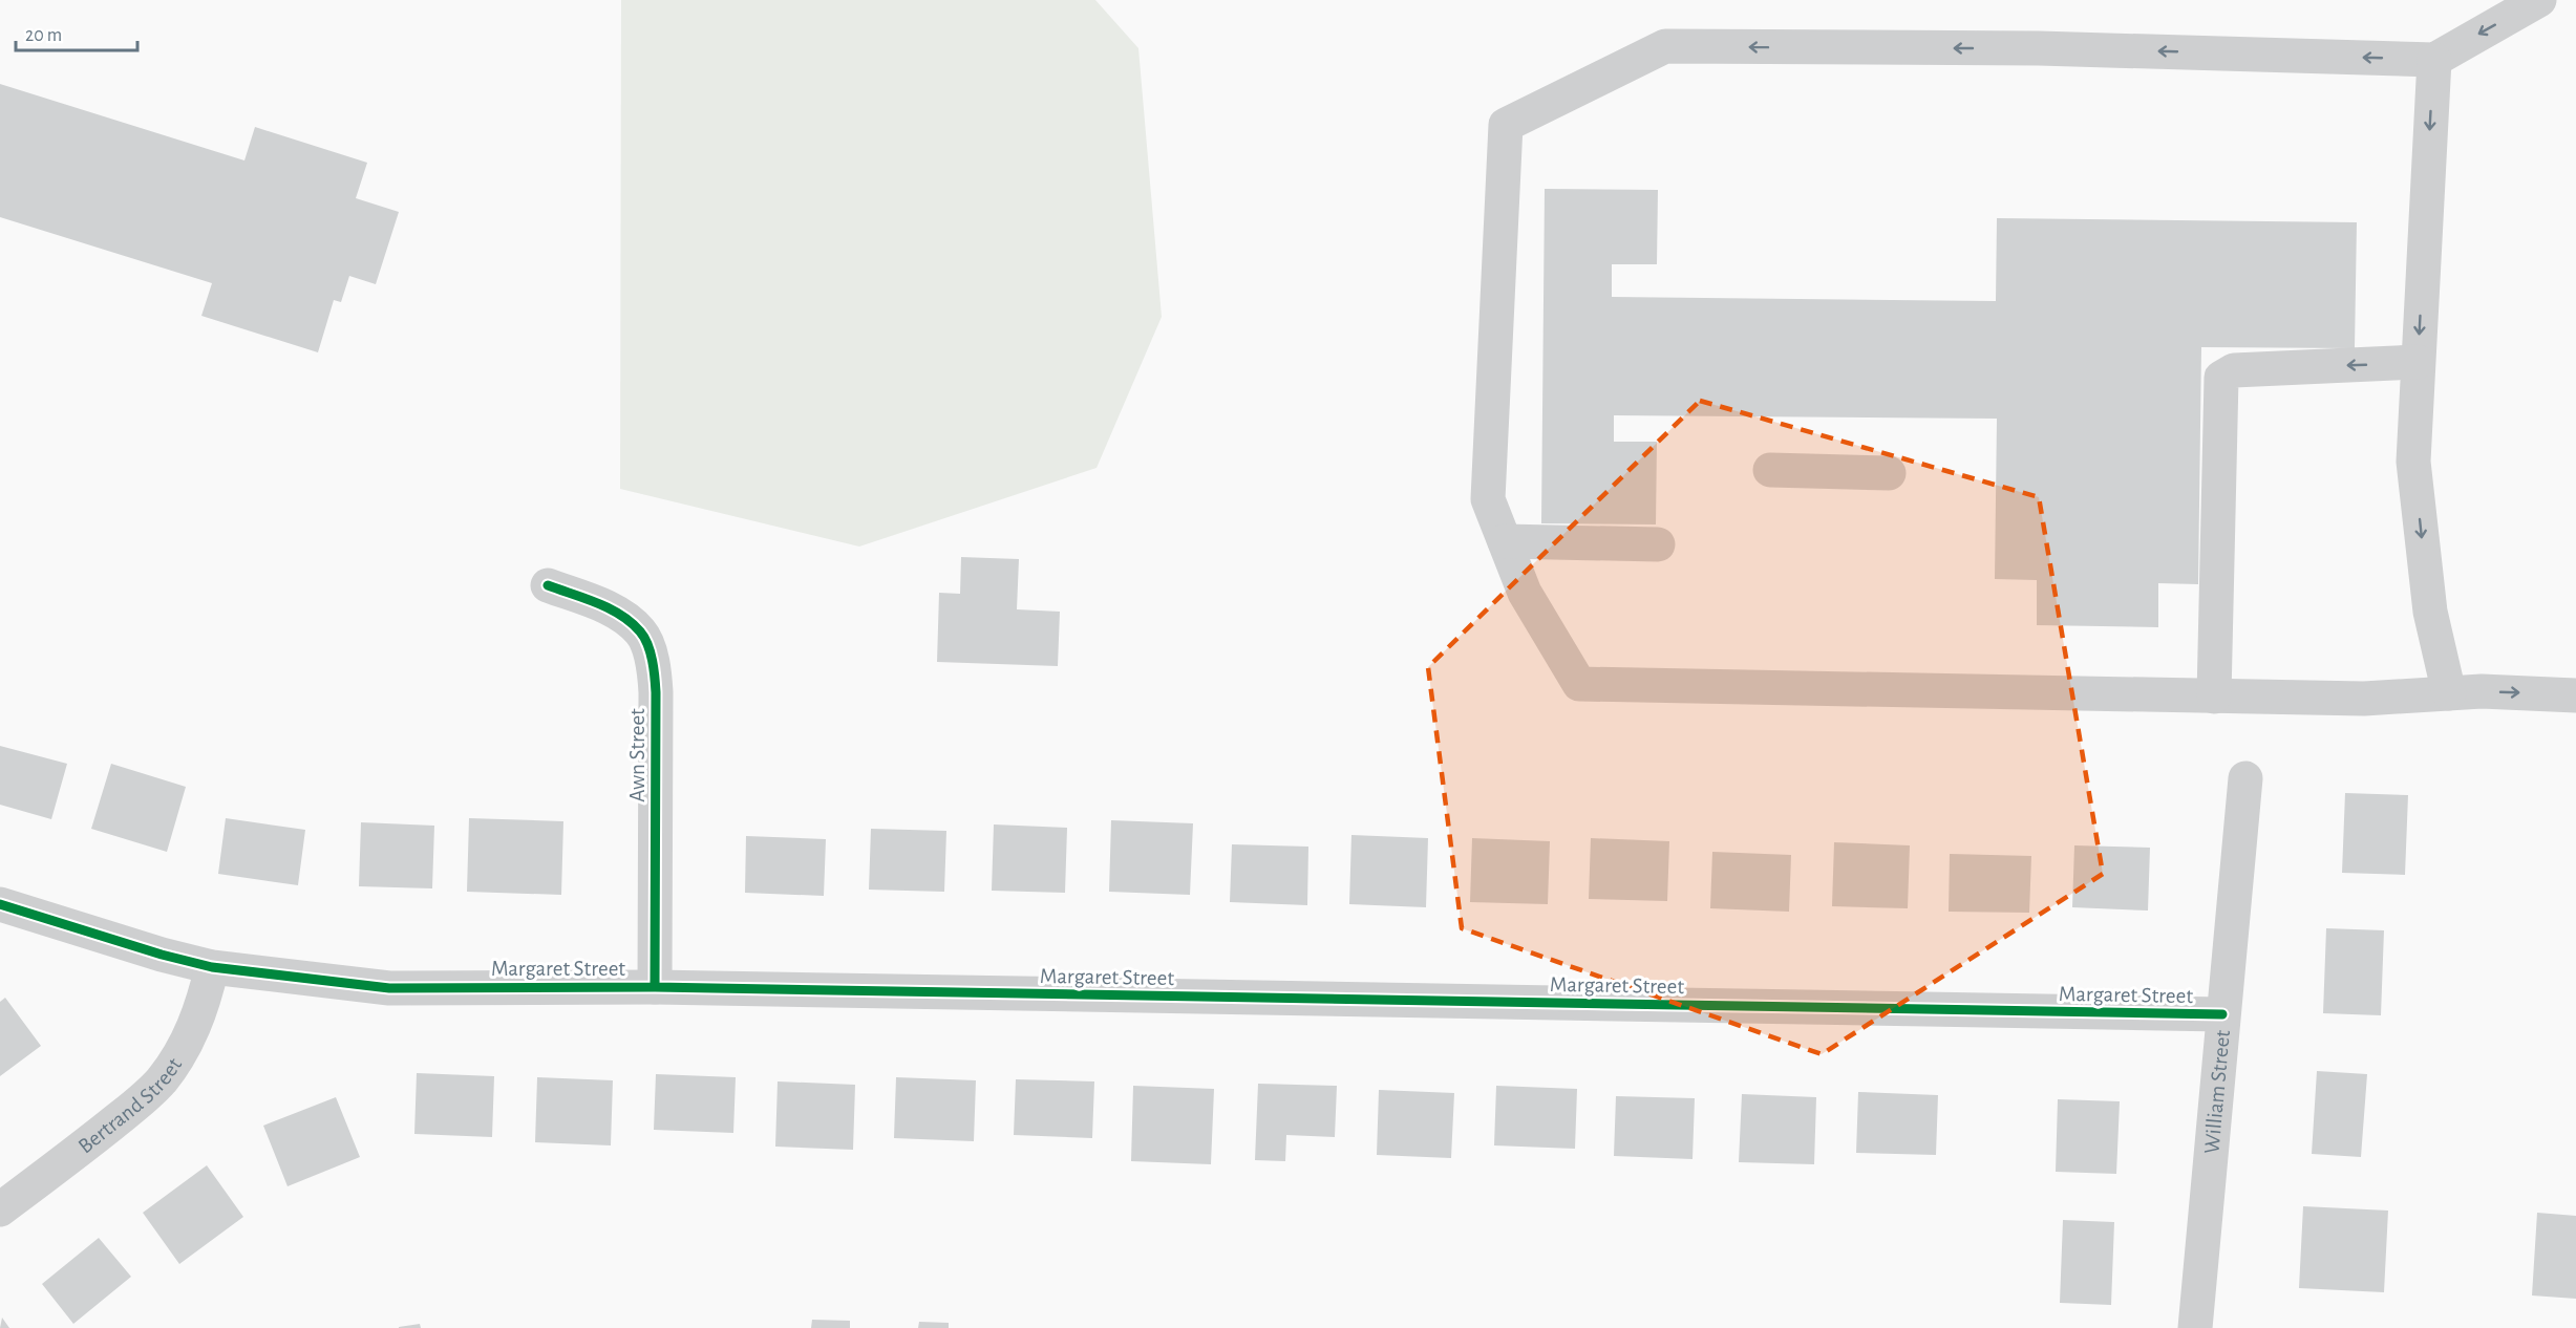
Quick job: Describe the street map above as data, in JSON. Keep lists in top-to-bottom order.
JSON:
{
  "streets": {
    "street": [
      "Awn Street",
      "Margaret Street",
      "William Street",
      "Bertrand Street"
    ]
  },
  "crossings": [
    ["Awn Street", "Margaret Street"],
    ["Margaret Street", "William Street"],
    ["Margaret Street", "Bertrand Street"]
  ],
  "scale_bar": "20 m"
}
